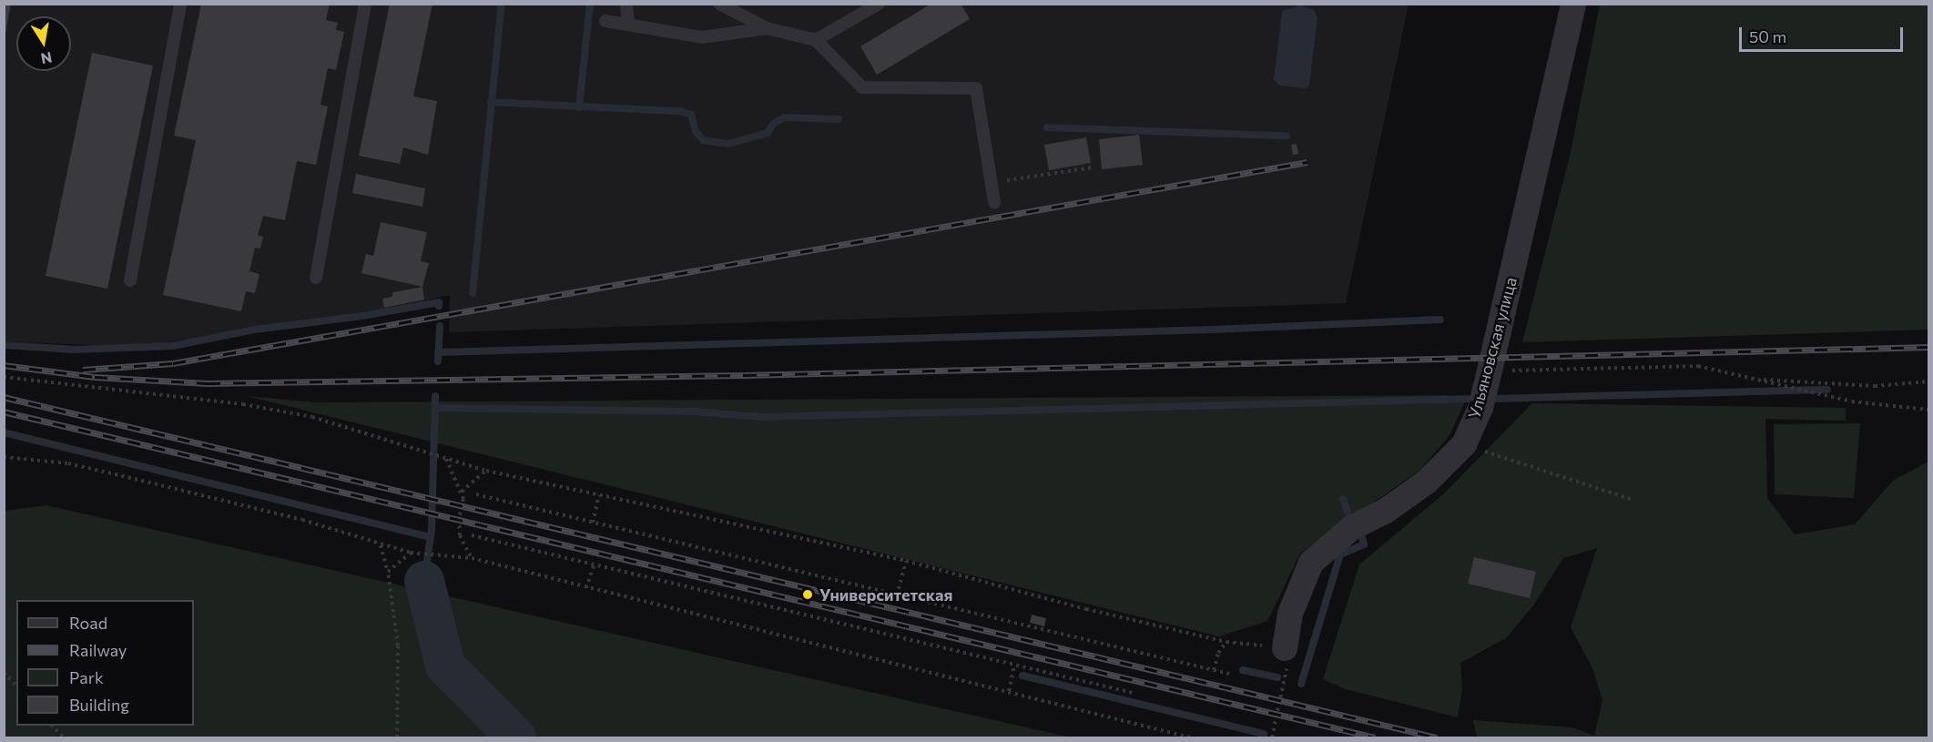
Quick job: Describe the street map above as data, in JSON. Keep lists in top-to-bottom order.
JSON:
{
  "streets": {
    "street": ["Ульяновская улица"]
  },
  "places": ["Университетская"],
  "legend": [
    "Road",
    "Railway",
    "Park",
    "Building"
  ],
  "scale_bar": "50 m",
  "north": "bottom"
}
